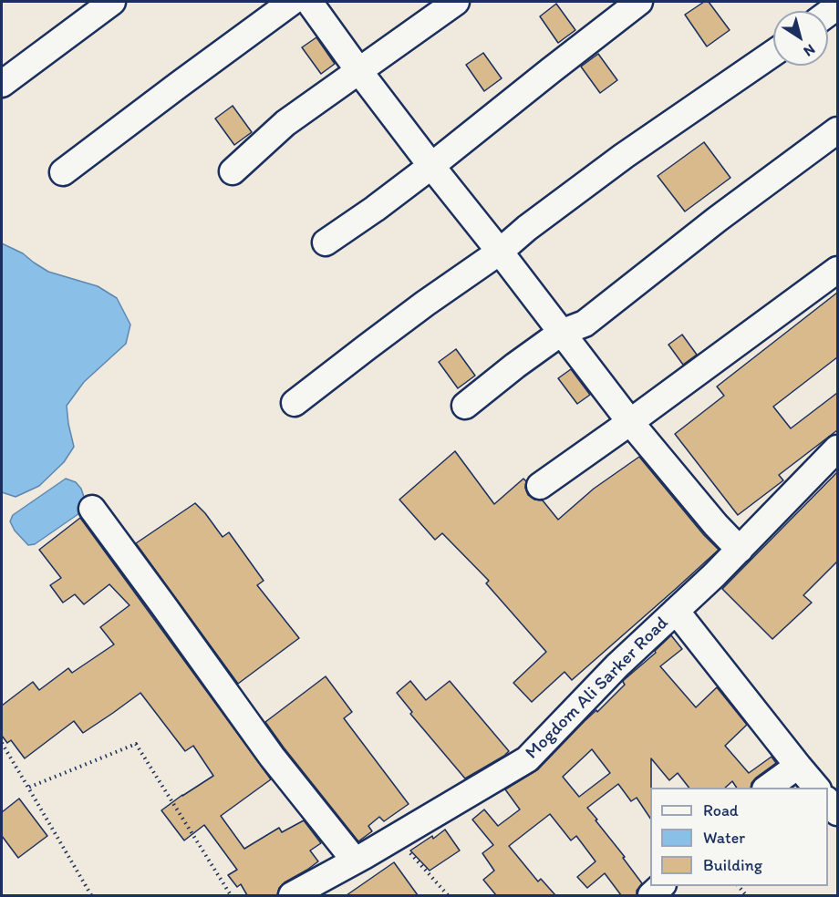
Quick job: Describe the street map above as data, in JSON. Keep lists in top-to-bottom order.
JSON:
{
  "streets": {
    "street": ["Mogdom Ali Sarker Road"]
  },
  "legend": ["Road", "Water", "Building"],
  "north": "bottom right"
}
